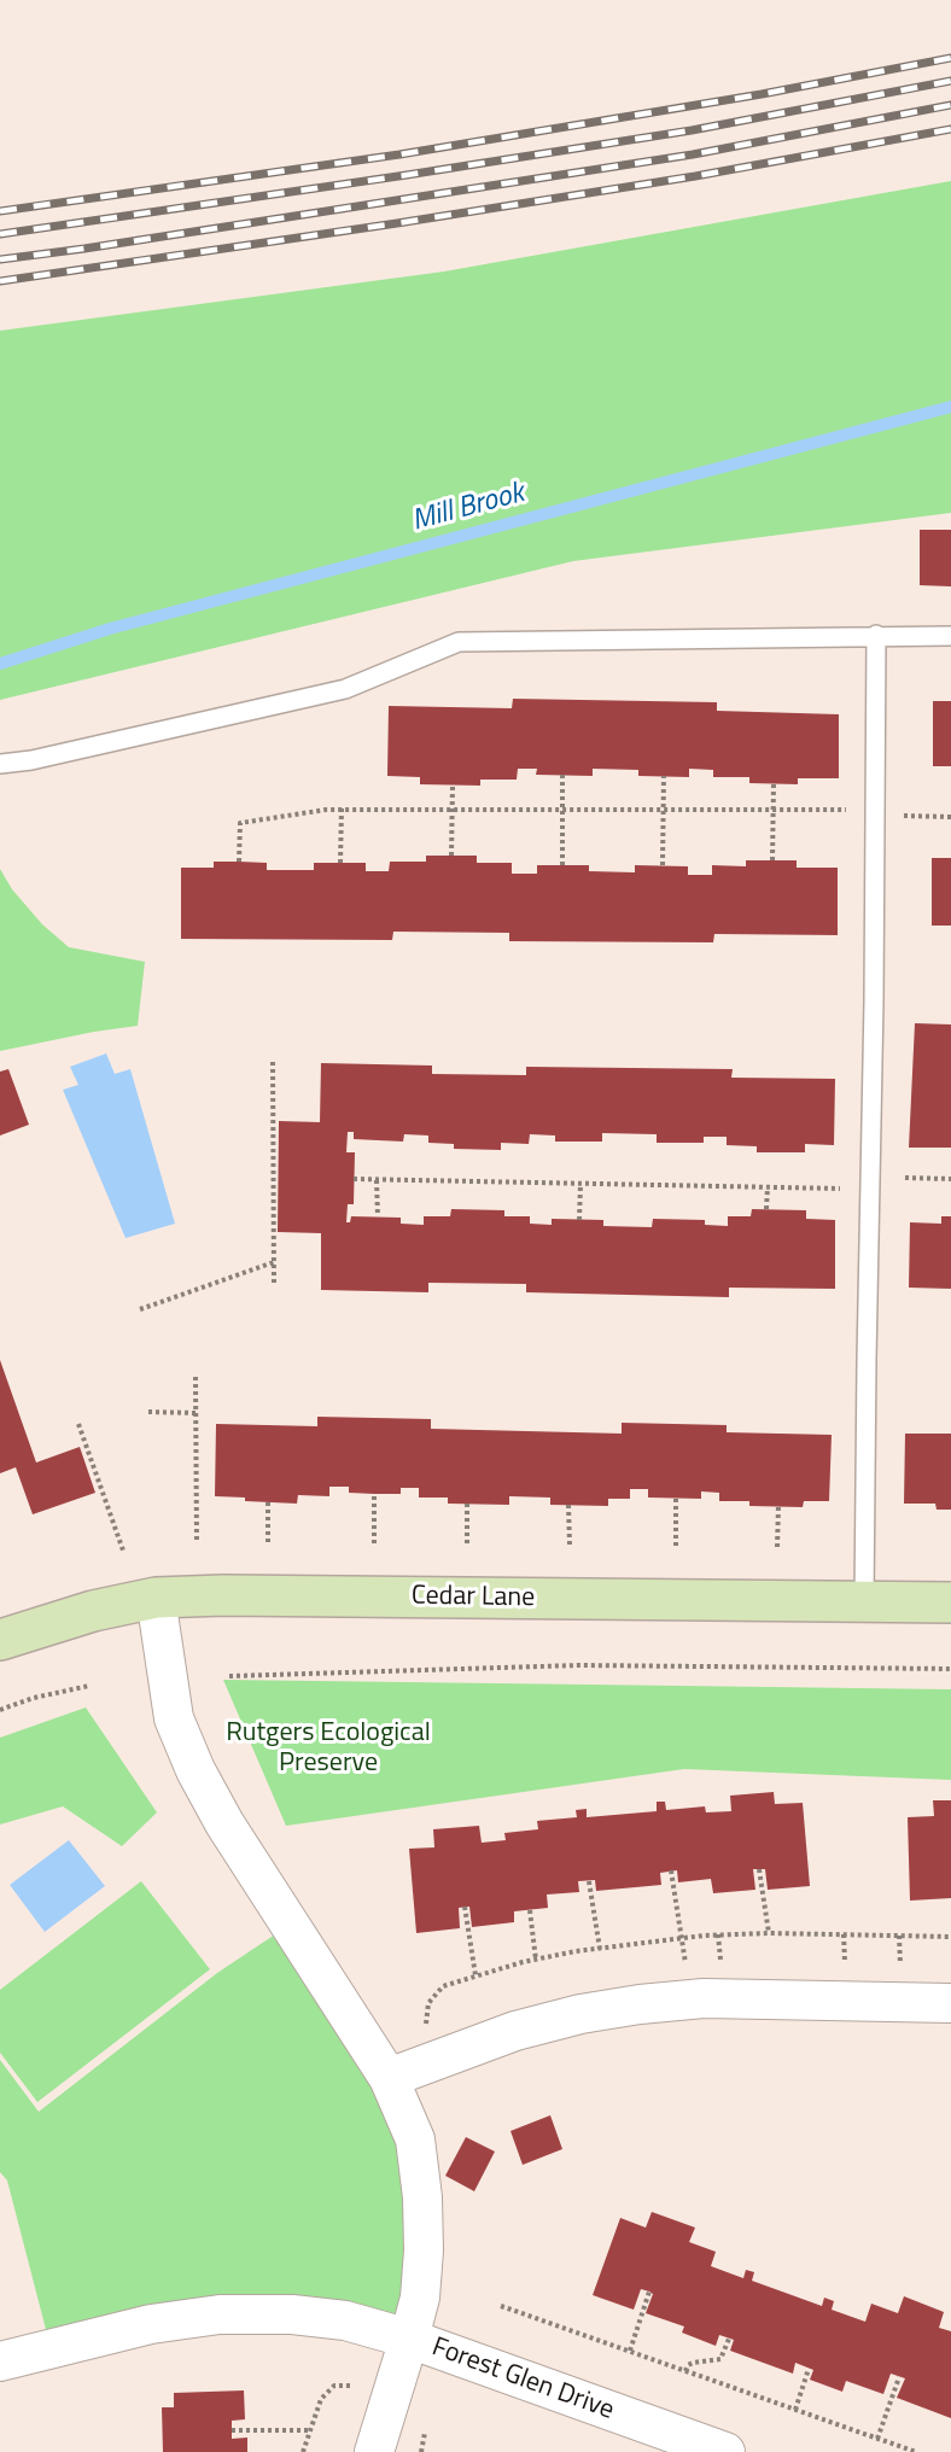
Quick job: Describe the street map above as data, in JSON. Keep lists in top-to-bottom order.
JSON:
{
  "streets": {
    "street": ["Cedar Lane", "Forest Glen Drive"]
  },
  "crossings": [
    ["Cedar Lane", "Forest Glen Drive"]
  ],
  "water": ["Mill Brook"],
  "parks": ["Rutgers Ecological Preserve"]
}
